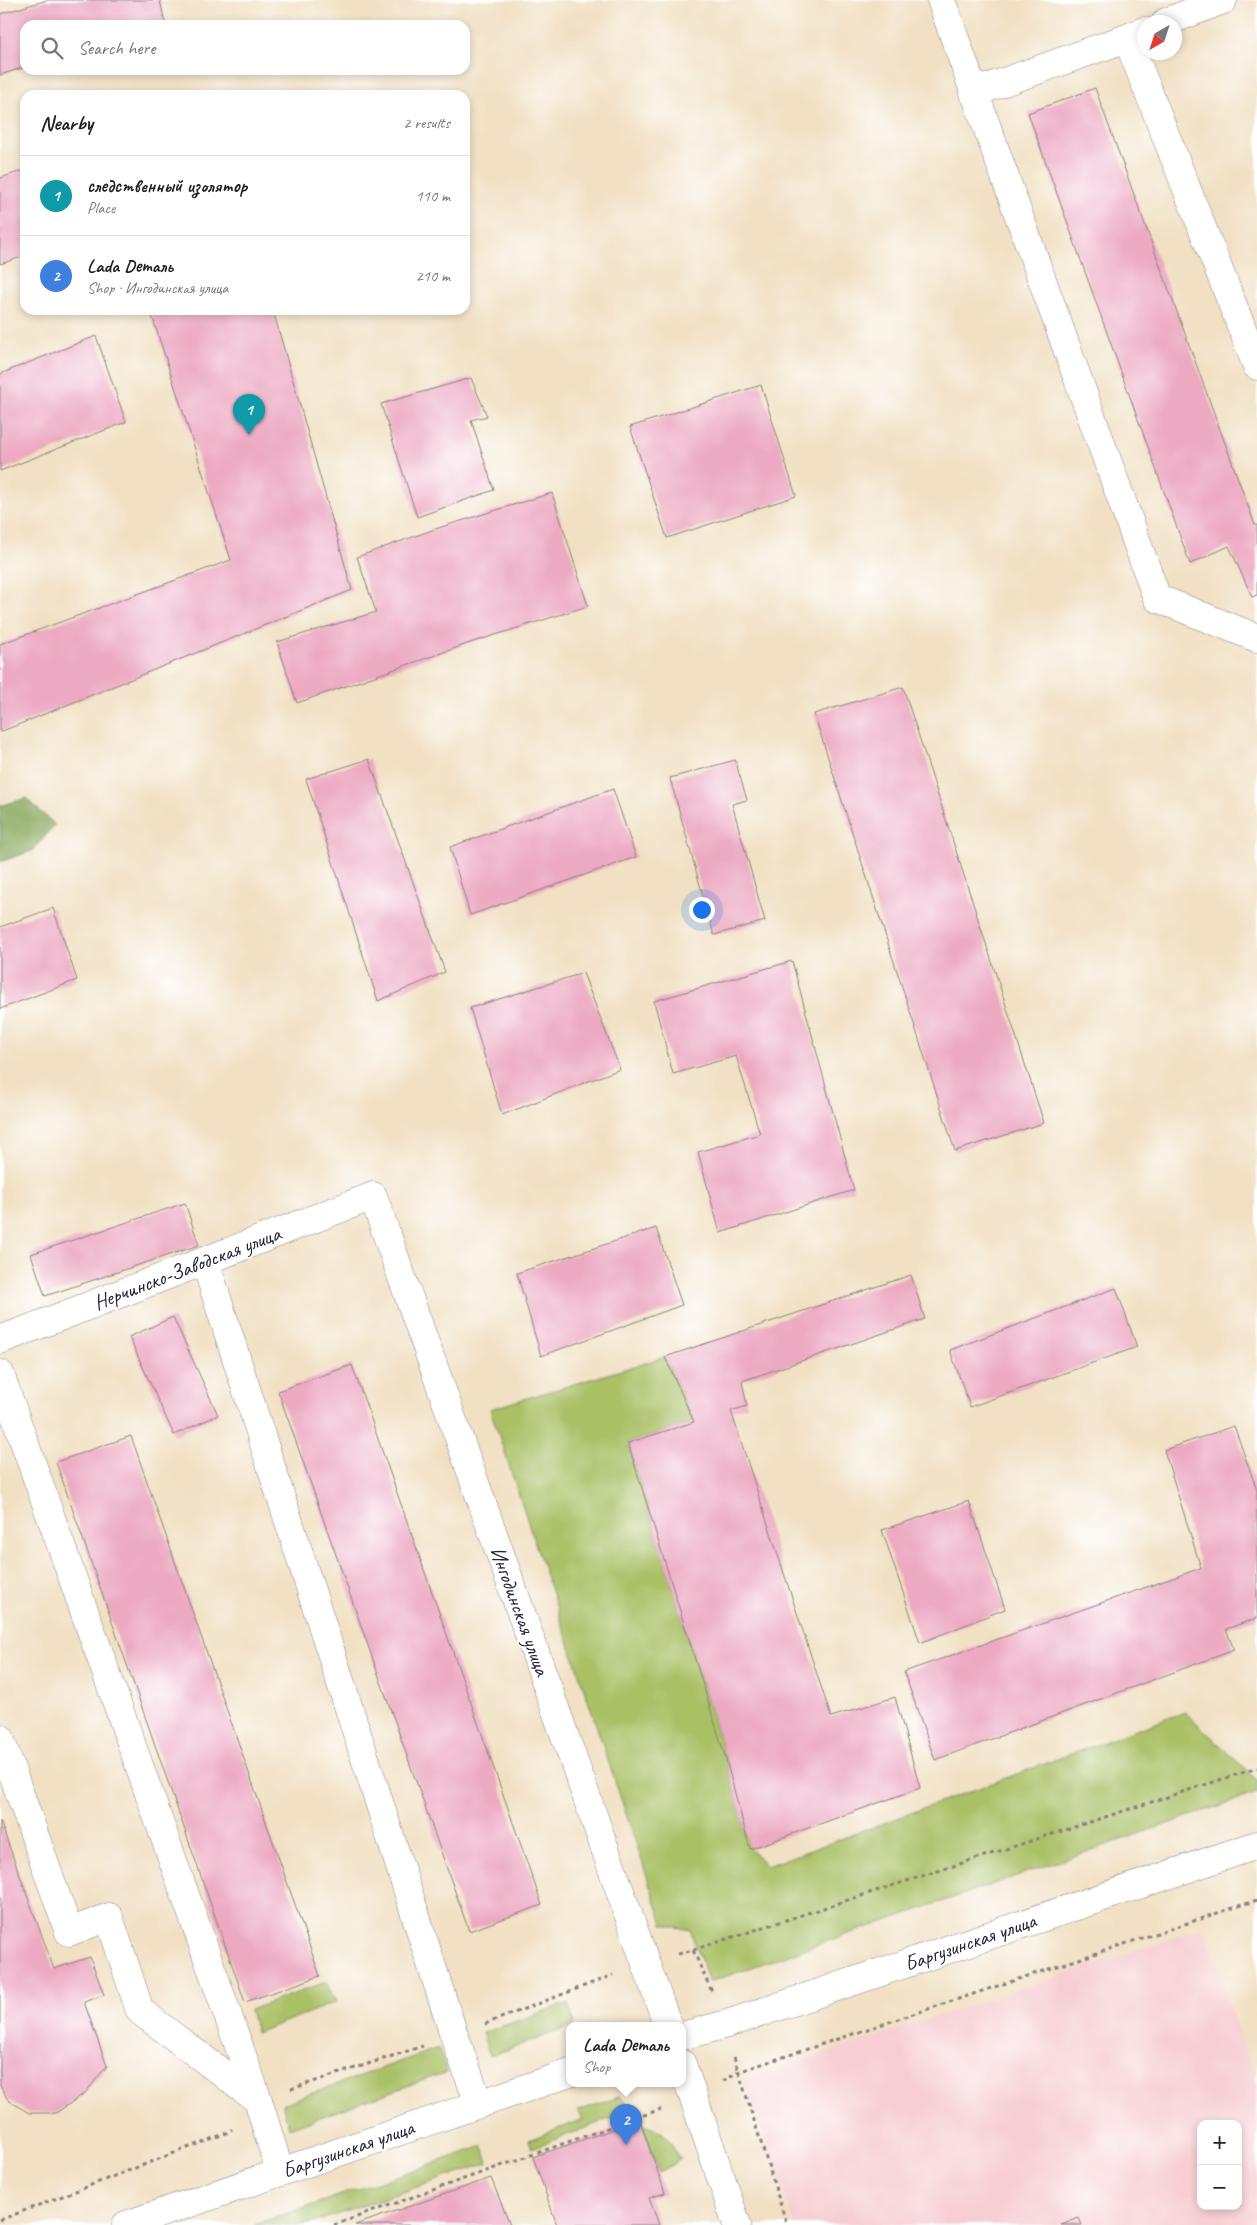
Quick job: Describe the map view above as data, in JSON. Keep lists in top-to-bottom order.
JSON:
{
  "streets": {
    "street": ["Нерчинско-Заводская улица", "Ингодинская улица", "Баргузинская улица"]
  },
  "crossings": [
    ["Нерчинско-Заводская улица", "Ингодинская улица"]
  ],
  "north": "bottom left",
  "page": {
    "search": "Search here",
    "heading": ["Nearby", "2 results"],
    "list": [
      {
        "mark": "1",
        "name": "следственный изолятор",
        "note": "Place",
        "value": "110 m"
      },
      {
        "mark": "2",
        "name": "Lada Dеталь",
        "note": "Shop · Ингодинская улица",
        "value": "210 m"
      }
    ],
    "pins": ["1", "2"],
    "popup": ["Lada Dеталь", "Shop"],
    "map_buttons": ["+", "−"]
  }
}
